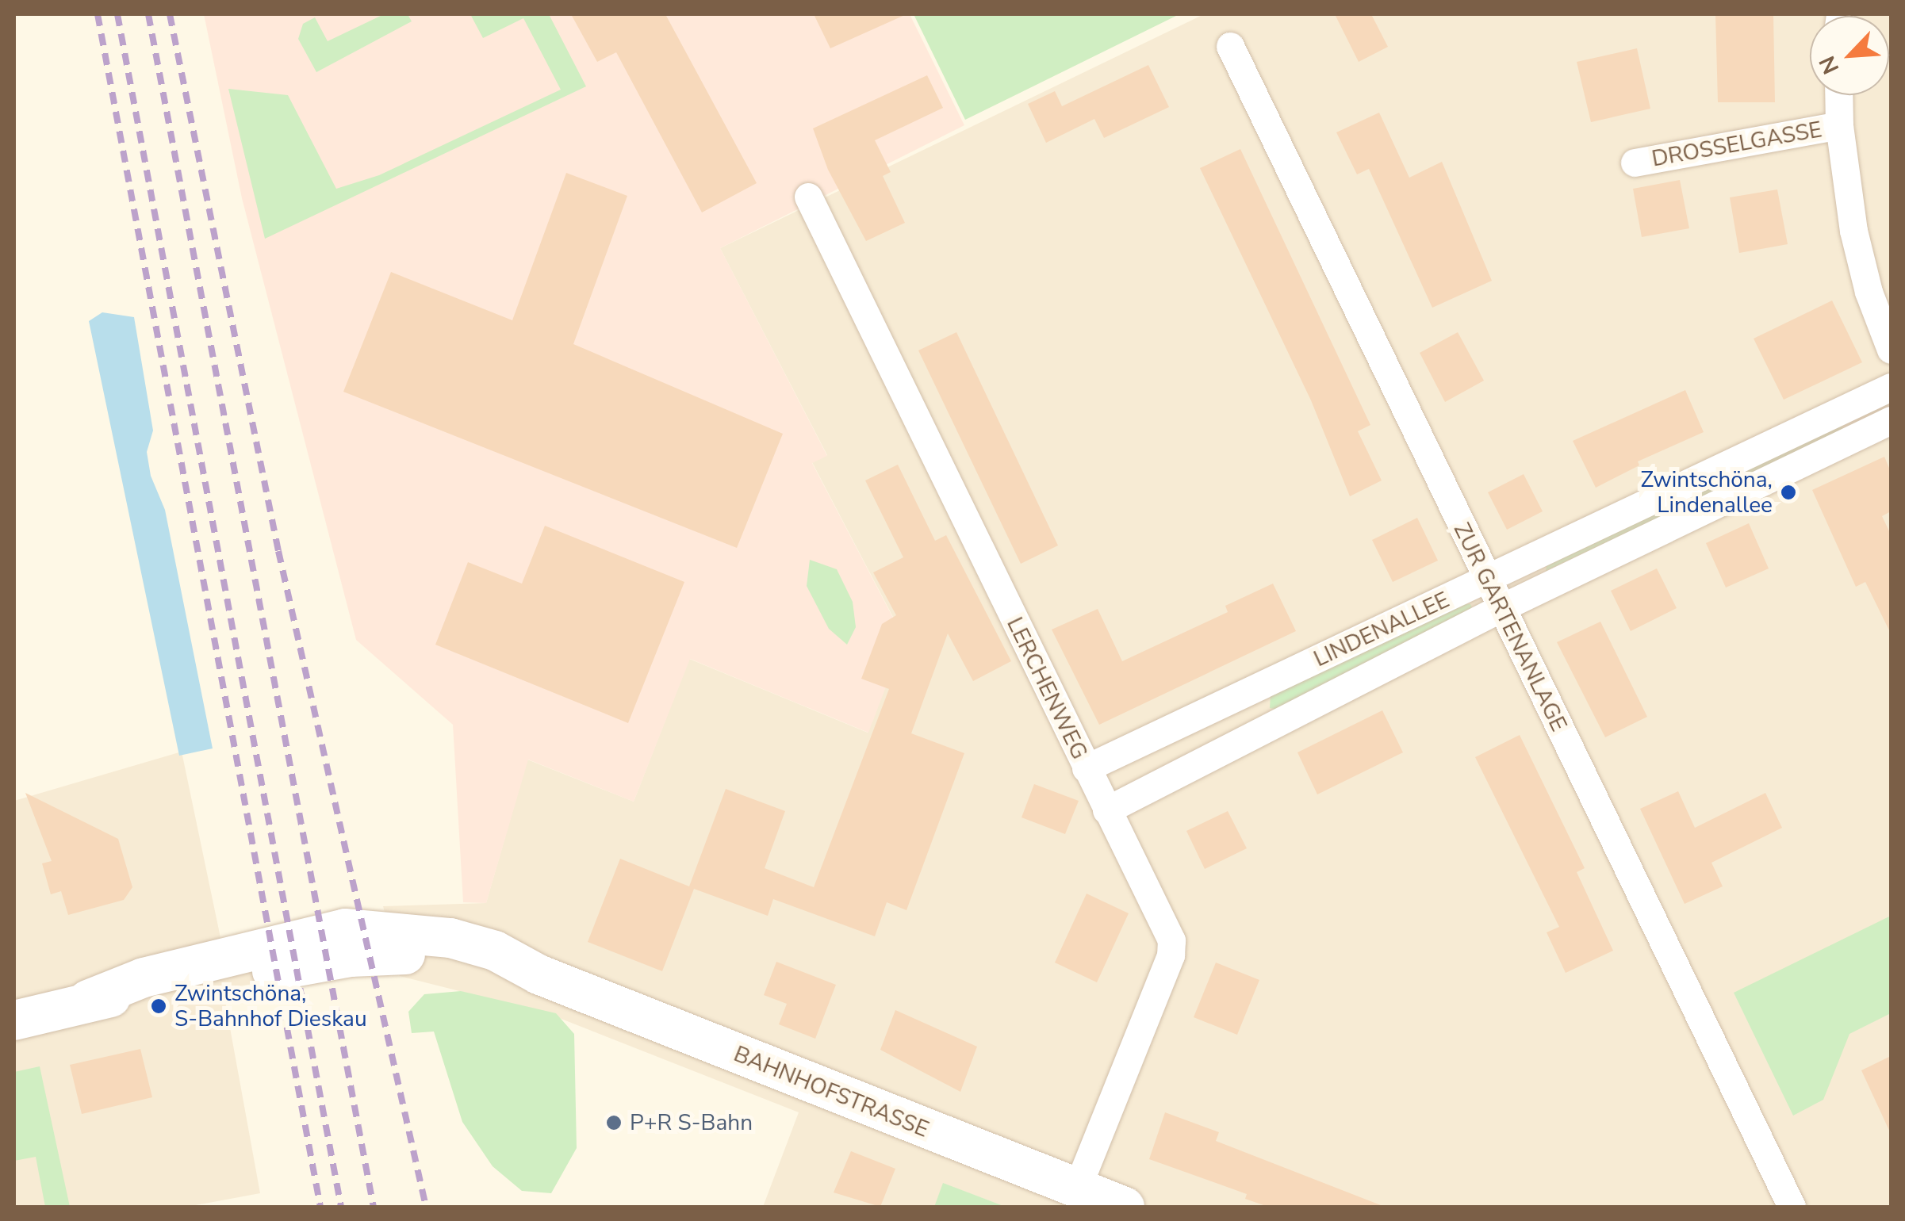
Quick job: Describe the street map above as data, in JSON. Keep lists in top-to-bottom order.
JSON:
{
  "streets": {
    "street": [
      "DROSSELGASSE",
      "ZUR GARTENANLAGE",
      "LINDENALLEE",
      "LERCHENWEG",
      "BAHNHOFSTRASSE"
    ]
  },
  "crossings": [
    ["ZUR GARTENANLAGE", "LINDENALLEE"],
    ["LINDENALLEE", "LERCHENWEG"],
    ["LERCHENWEG", "BAHNHOFSTRASSE"]
  ],
  "places": ["Zwintschöna, Lindenallee", "Zwintschöna, S-Bahnhof Dieskau", "P+R S-Bahn"],
  "north": "bottom left"
}
